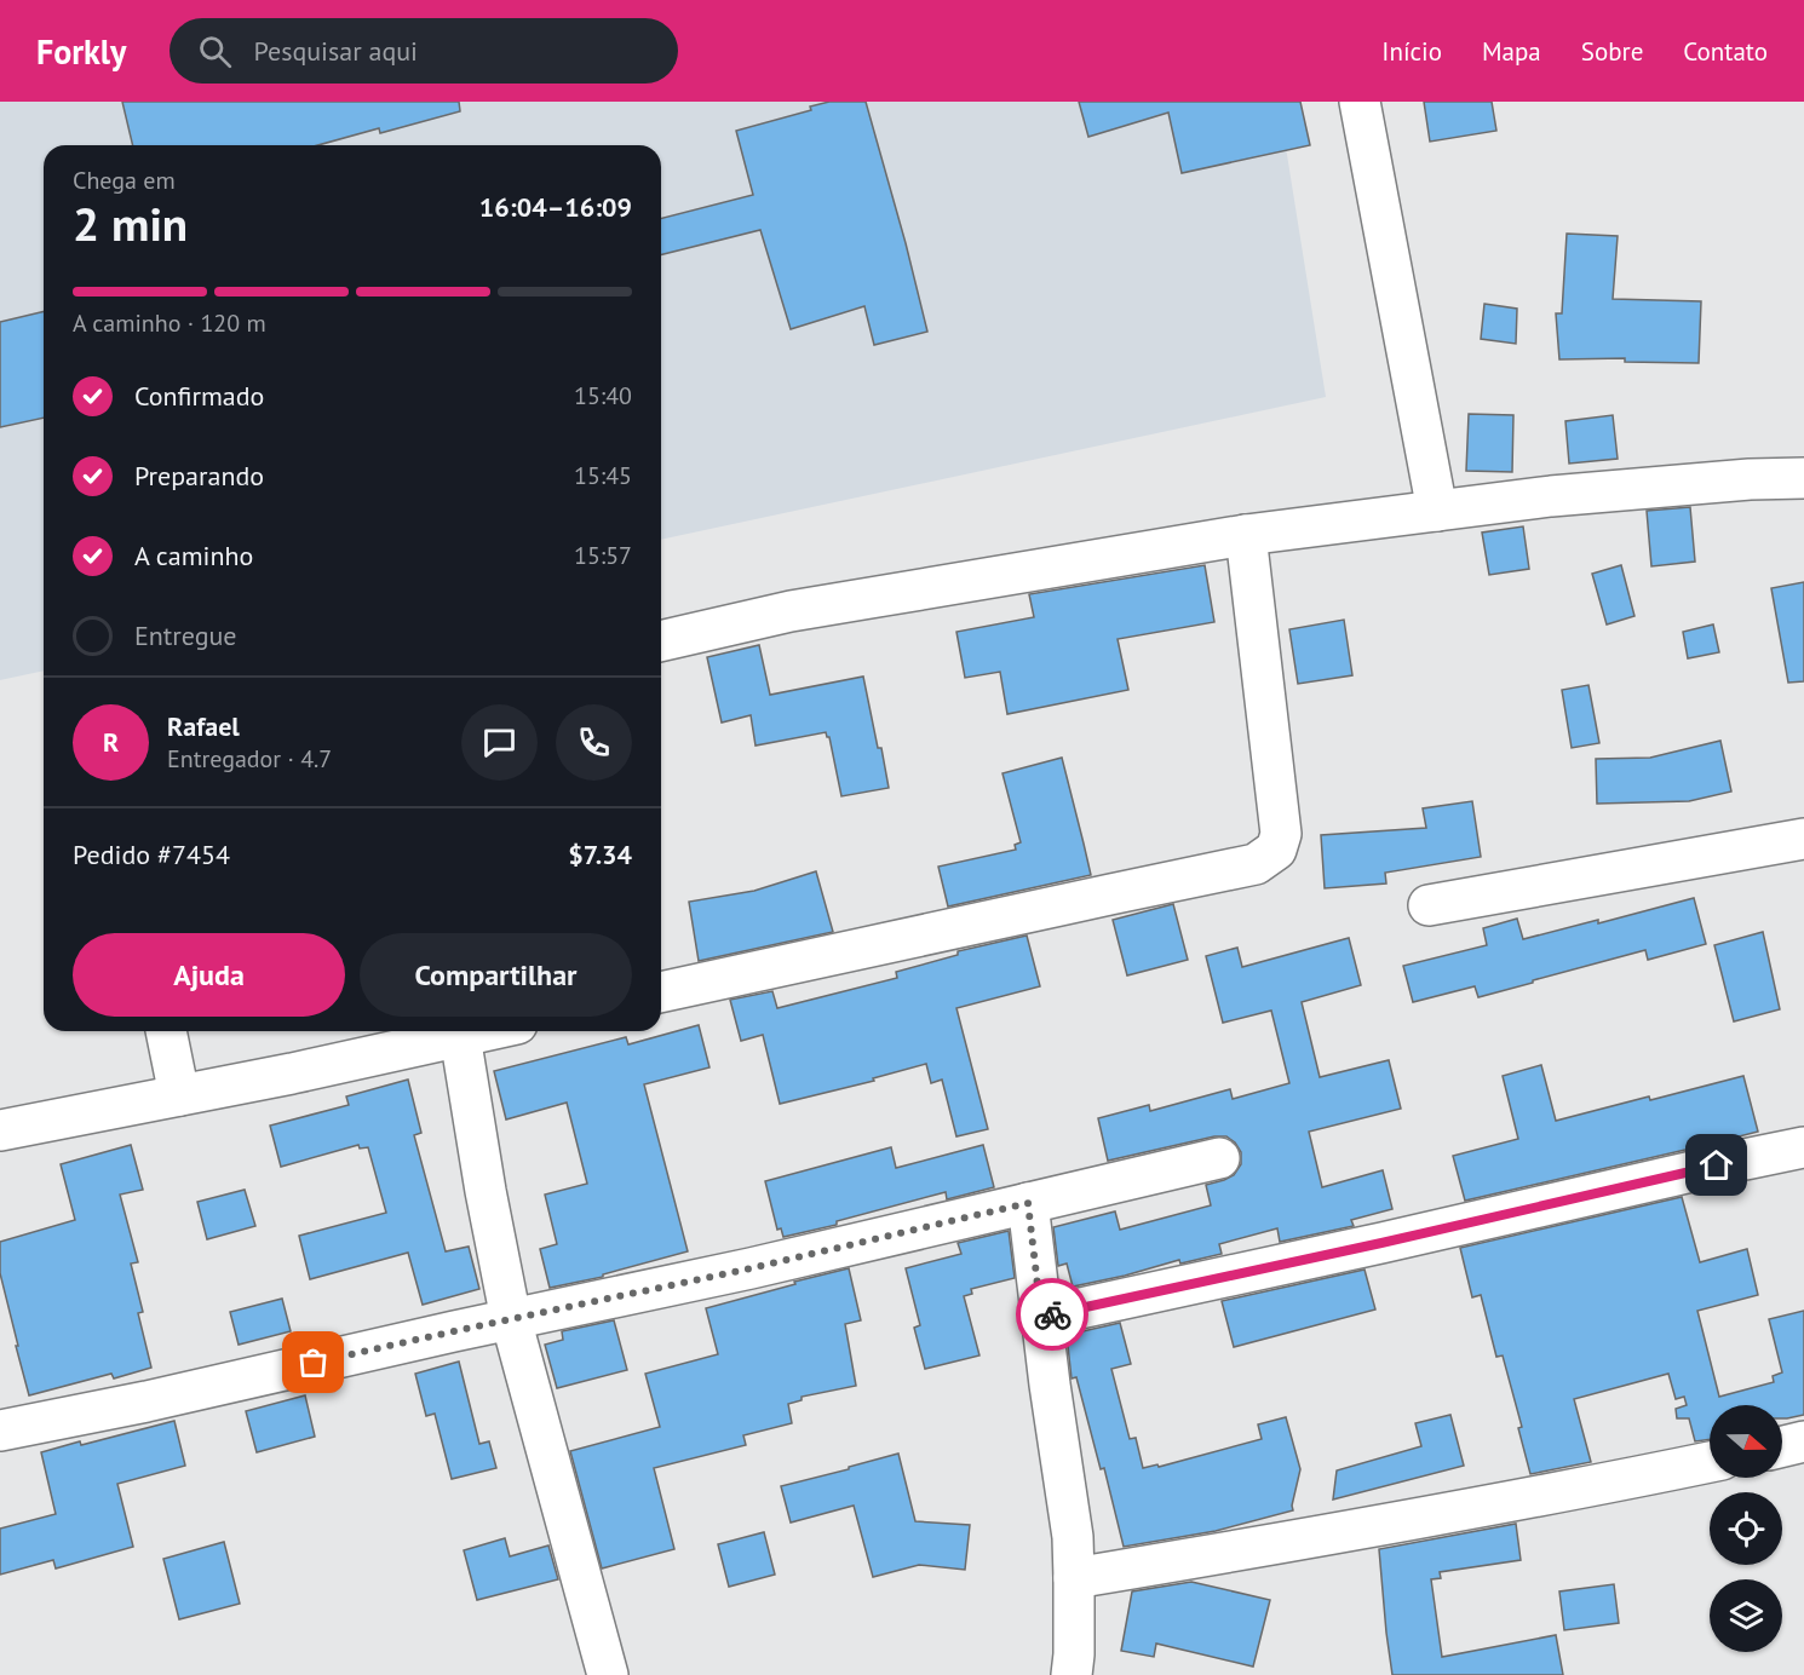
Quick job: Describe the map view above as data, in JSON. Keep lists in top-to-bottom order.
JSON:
{
  "north": "right",
  "page": {
    "header": "Forkly",
    "search": "Pesquisar aqui",
    "nav": [
      "Início",
      "Mapa",
      "Sobre",
      "Contato"
    ],
    "heading": ["2 min", "Chega em", "16:04–16:09"],
    "panel": [
      "Rafael",
      "Entregador · 4.7",
      "Pedido #7454",
      "$7.34"
    ],
    "bar": "A caminho · 120 m",
    "list": [
      ["Confirmado", "15:40"],
      ["Preparando", "15:45"],
      ["A caminho", "15:57"],
      "Entregue"
    ],
    "round": "R",
    "buttons": ["Ajuda", "Compartilhar"]
  }
}
